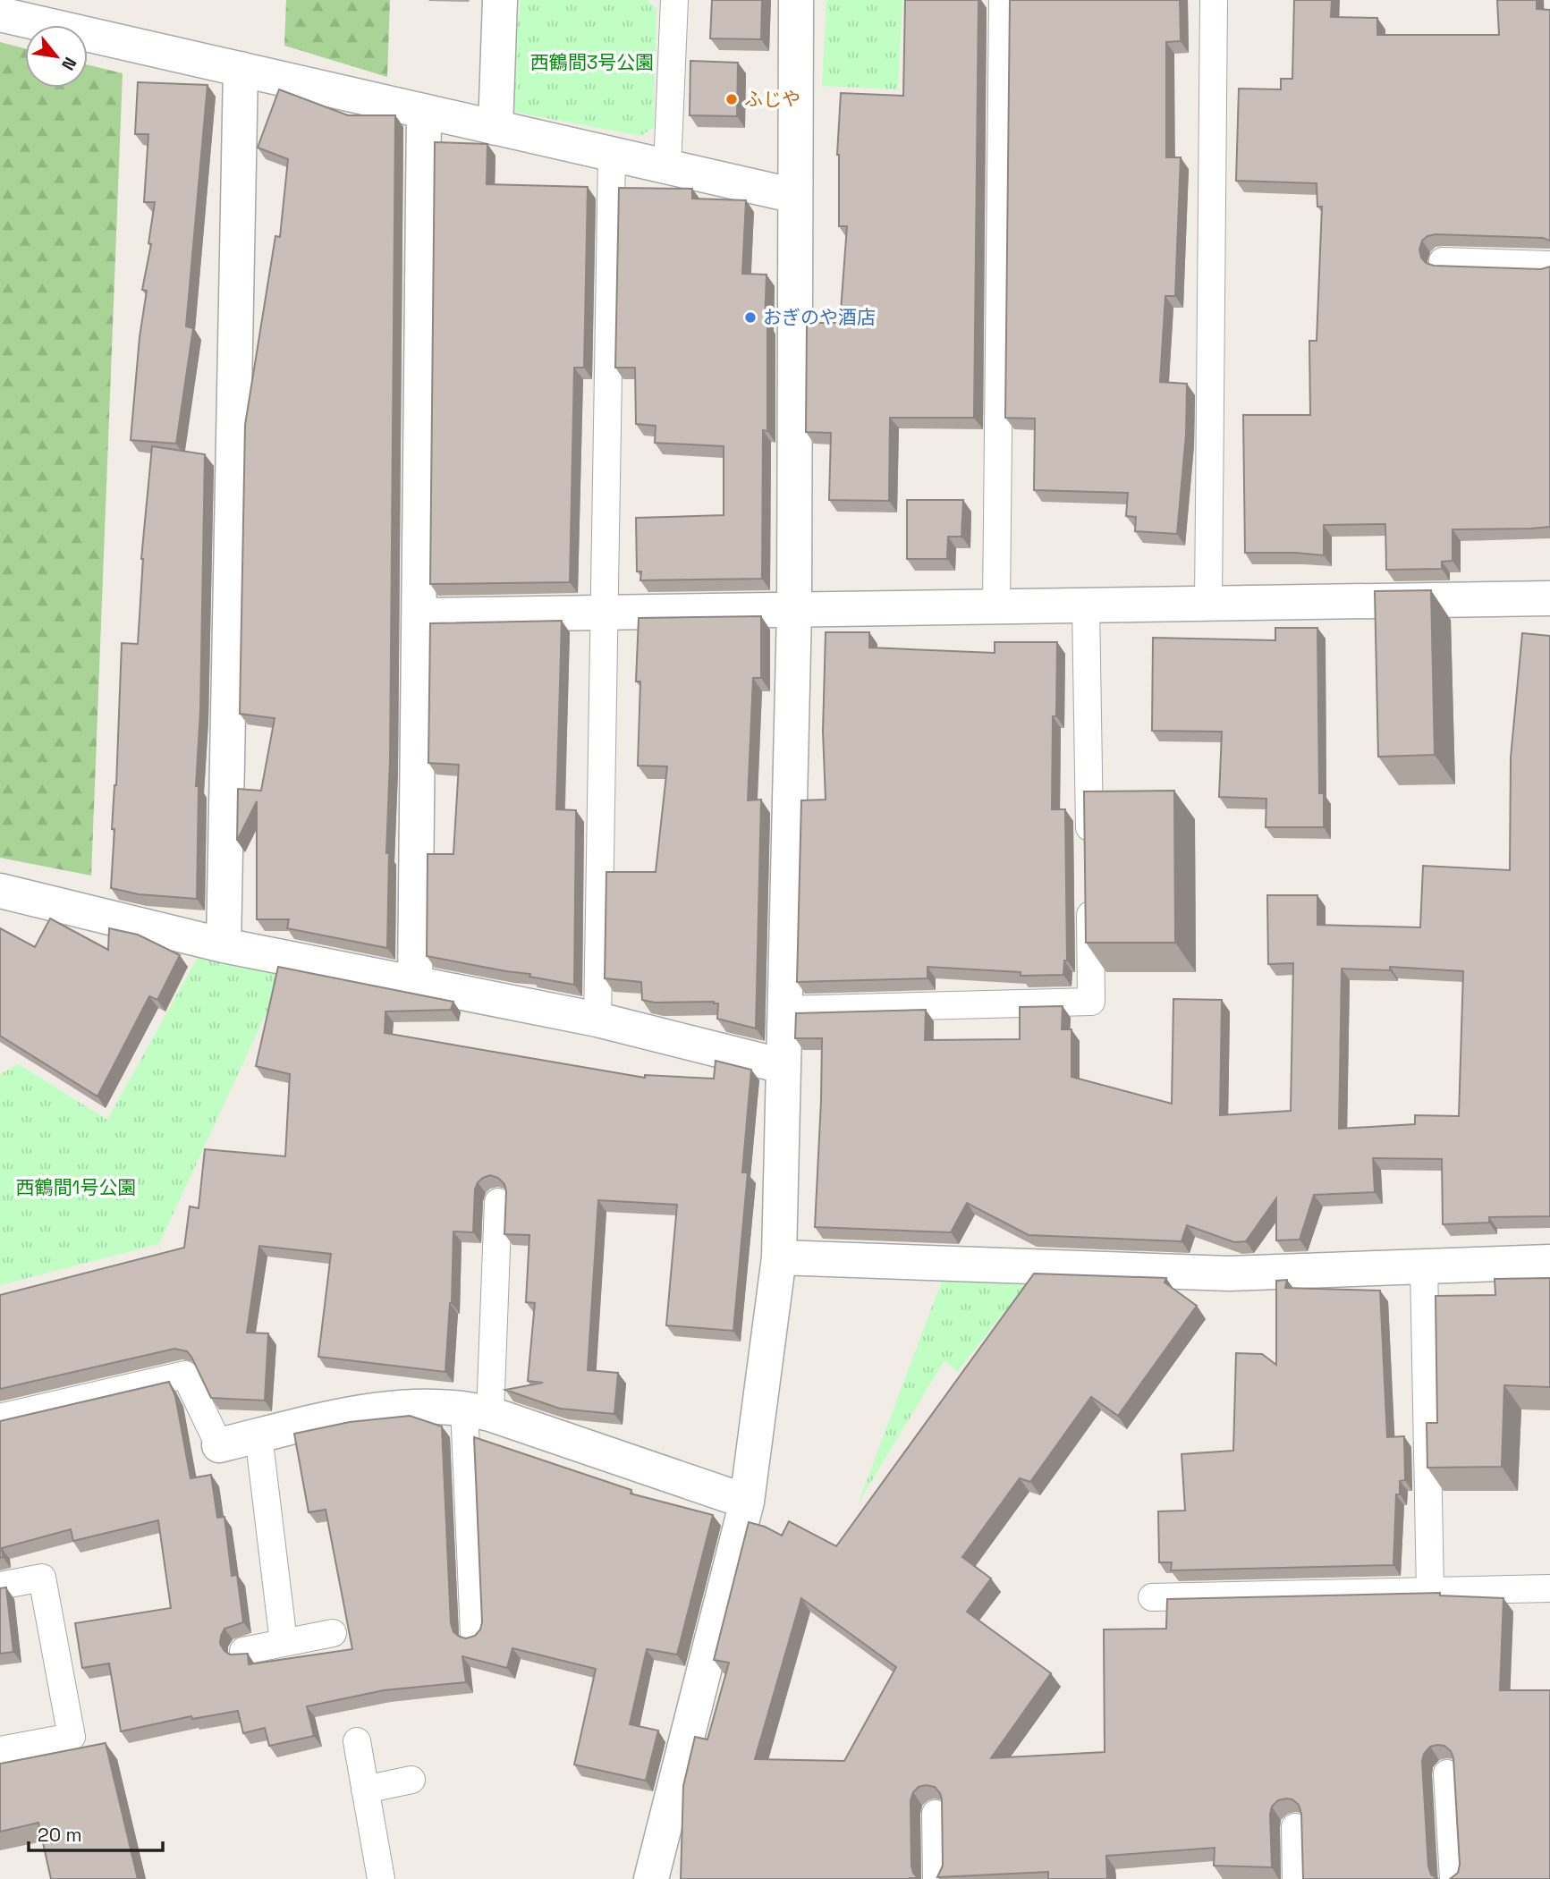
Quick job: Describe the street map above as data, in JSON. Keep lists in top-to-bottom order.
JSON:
{
  "parks": ["西鶴間3号公園", "西鶴間1号公園"],
  "places": ["ふじや", "おぎのや酒店"],
  "scale_bar": "20 m",
  "north": "bottom right"
}
